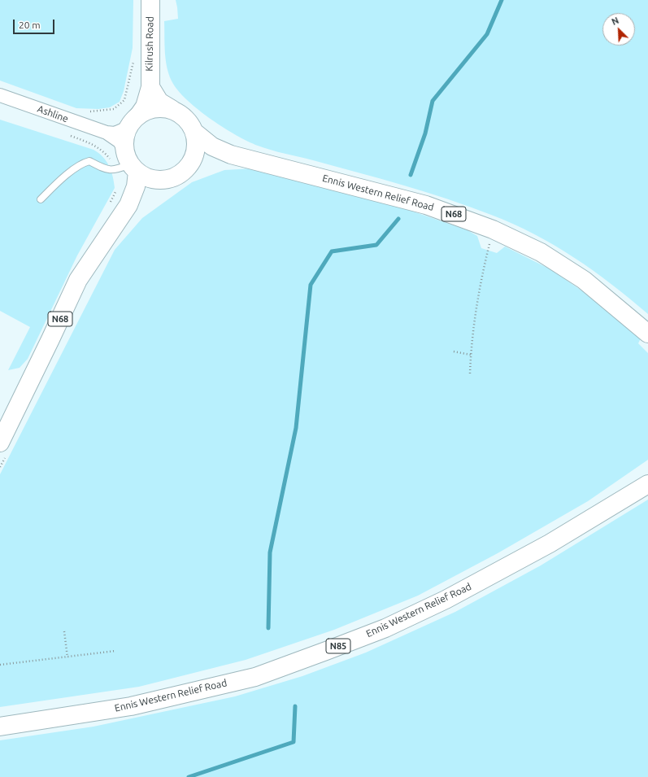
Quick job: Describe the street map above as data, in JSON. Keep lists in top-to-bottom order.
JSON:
{
  "streets": {
    "main road": [
      "Kilrush Road",
      "Ennis Western Relief Road",
      "N68",
      "N85"
    ],
    "street": ["Ashline"]
  },
  "crossings": [
    ["Kilrush Road", "Ashline"],
    ["Kilrush Road", "Ennis Western Relief Road"],
    ["Kilrush Road", "N68"],
    ["Ashline", "Ennis Western Relief Road"],
    ["Ashline", "N68"],
    ["Ennis Western Relief Road", "N68"]
  ],
  "scale_bar": "20 m",
  "north": "top left"
}
